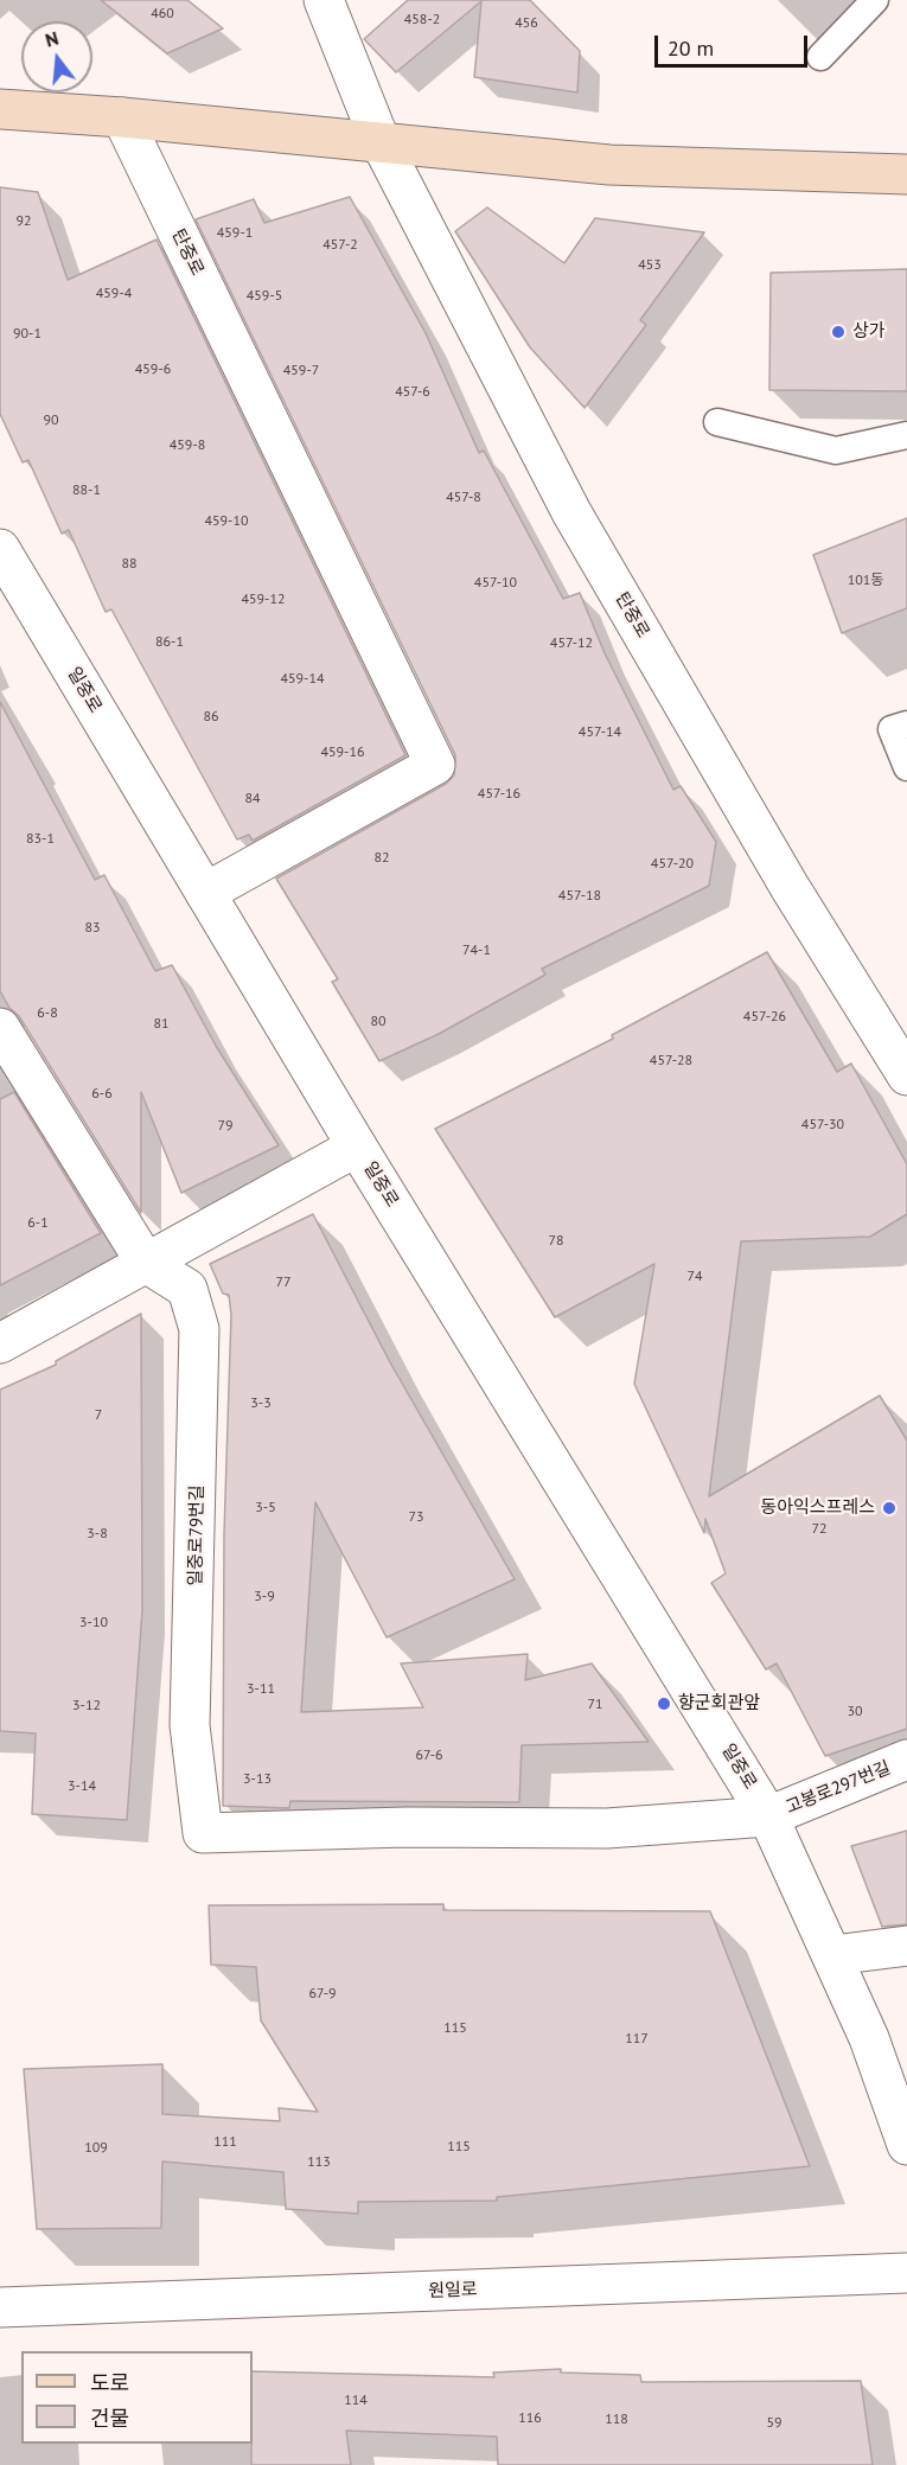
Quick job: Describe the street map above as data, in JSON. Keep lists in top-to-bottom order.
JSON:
{
  "streets": {
    "street": [
      "탄중로",
      "일중로",
      "일중로79번길",
      "고봉로297번길",
      "원일로"
    ]
  },
  "crossings": [
    ["탄중로", "일중로"],
    ["일중로", "일중로79번길"],
    ["일중로", "고봉로297번길"]
  ],
  "places": ["상가", "동아익스프레스", "향군회관앞"],
  "house_numbers": [
    "460",
    "458-2",
    "456",
    "92",
    "459-1",
    "457-2",
    "453",
    "459-4",
    "459-5",
    "90-1",
    "459-6",
    "459-7",
    "457-6",
    "90",
    "459-8",
    "88-1",
    "457-8",
    "459-10",
    "88",
    "101동",
    "457-10",
    "459-12",
    "86-1",
    "457-12",
    "459-14",
    "86",
    "457-14",
    "459-16",
    "457-16",
    "84",
    "83-1",
    "82",
    "457-20",
    "457-18",
    "83",
    "74-1",
    "6-8",
    "457-26",
    "80",
    "81",
    "457-28",
    "6-6",
    "457-30",
    "79",
    "6-1",
    "78",
    "74",
    "77",
    "3-3",
    "7",
    "3-5",
    "73",
    "72",
    "3-8",
    "3-9",
    "3-10",
    "3-11",
    "71",
    "3-12",
    "30",
    "67-6",
    "3-13",
    "3-14",
    "67-9",
    "115",
    "117",
    "111",
    "115",
    "109",
    "113",
    "114",
    "116",
    "118",
    "59"
  ],
  "legend": ["도로", "건물"],
  "scale_bar": "20 m",
  "north": "top"
}
